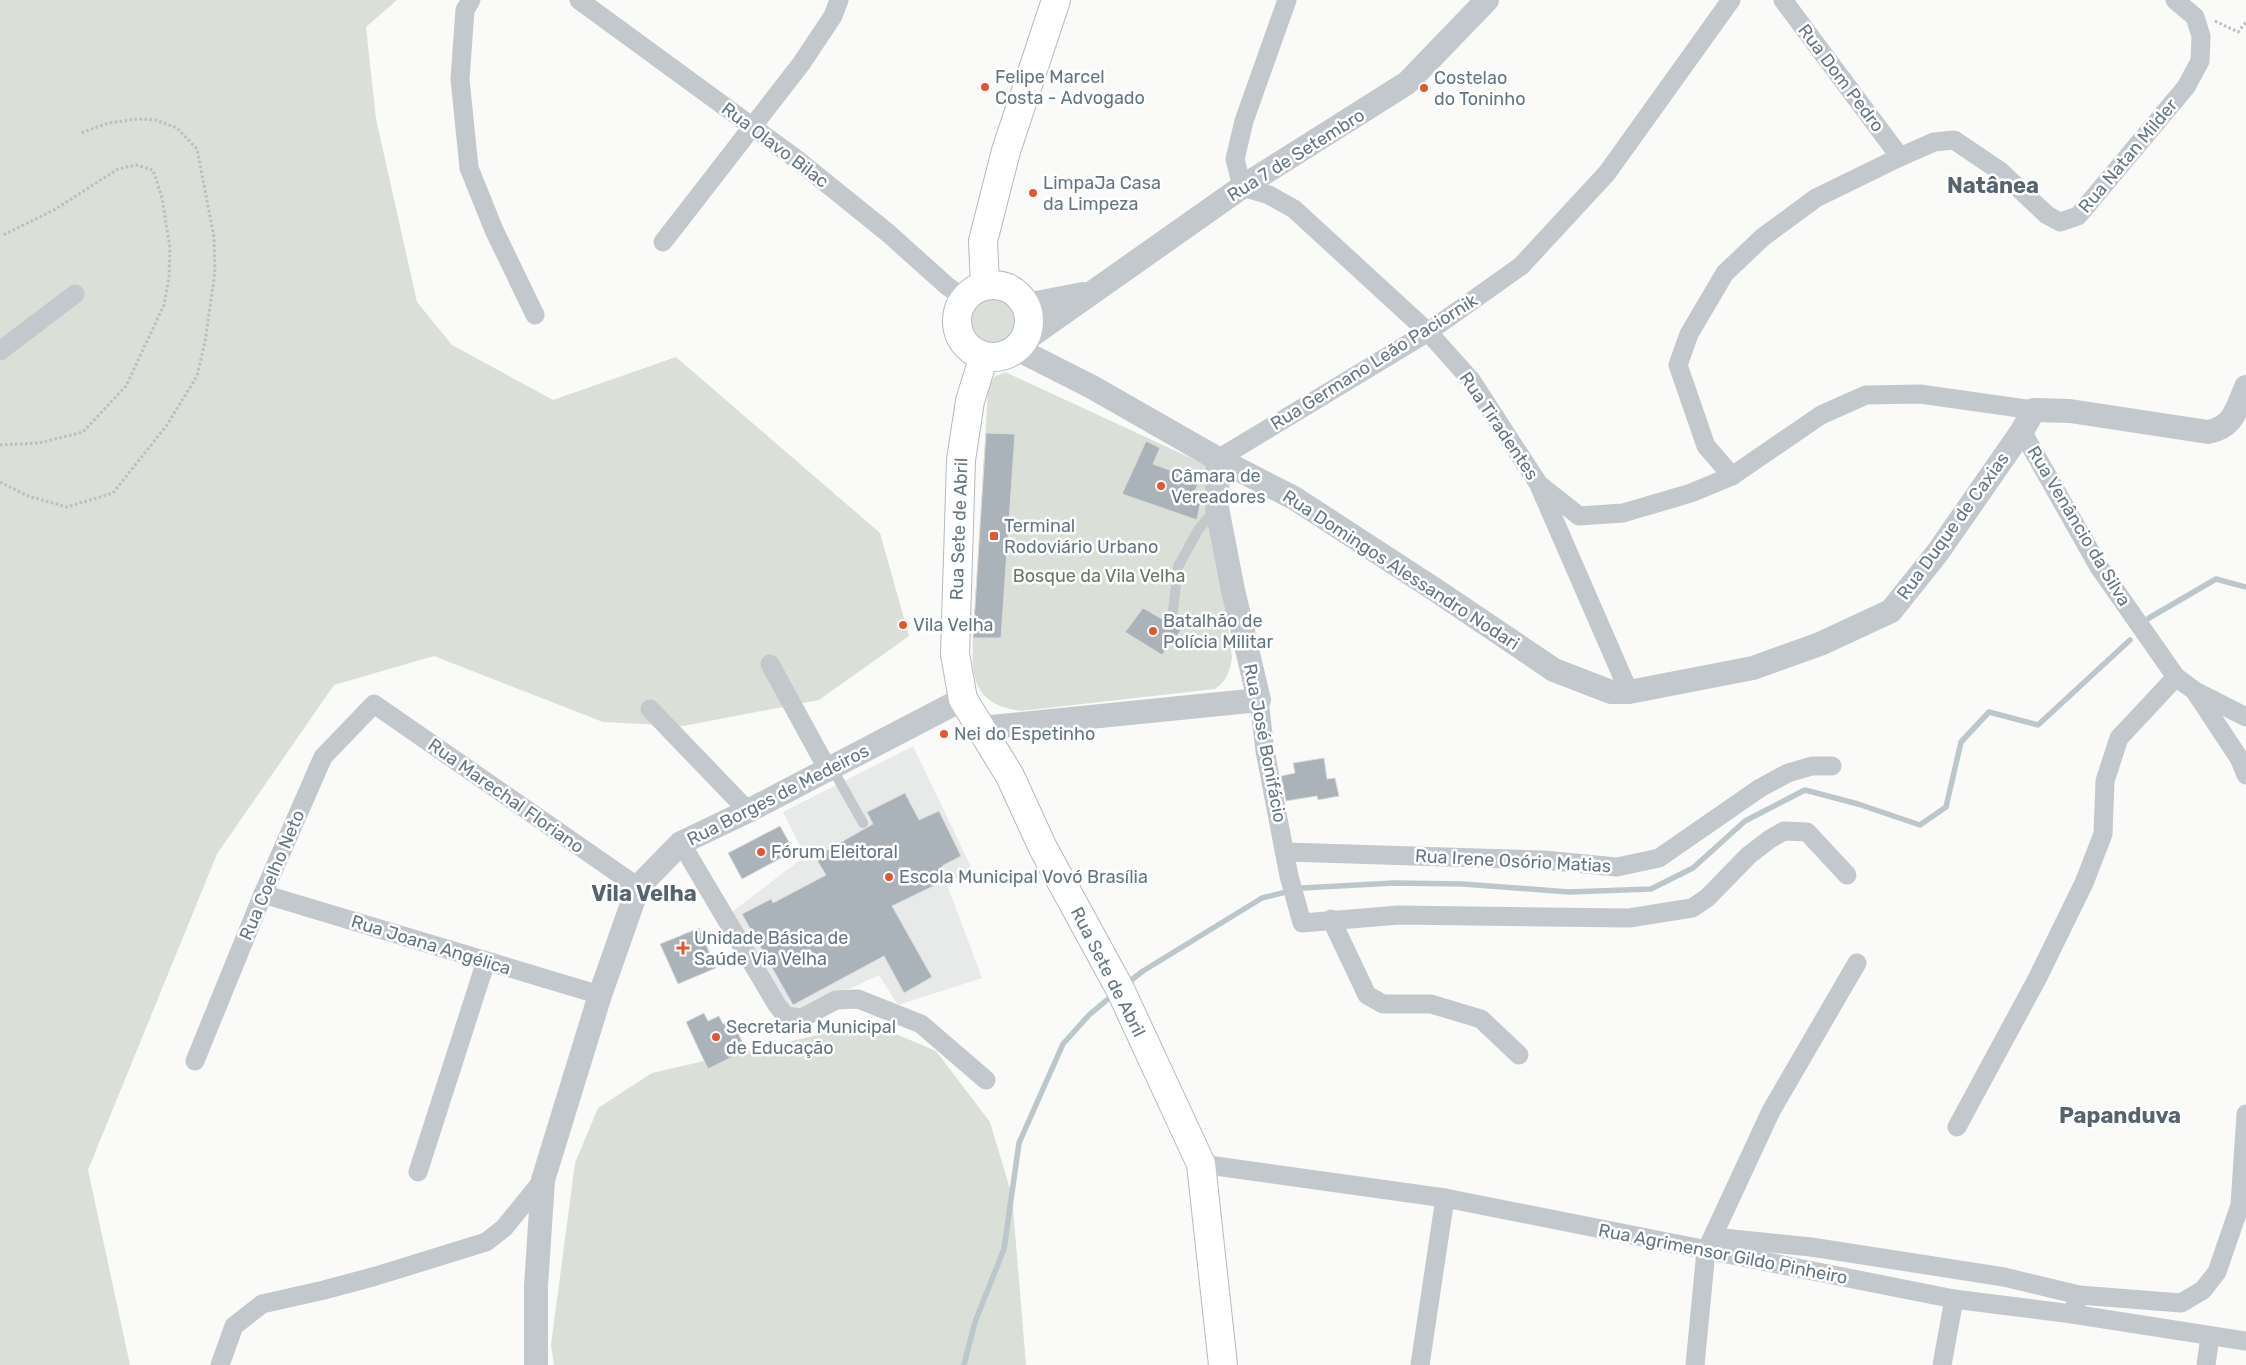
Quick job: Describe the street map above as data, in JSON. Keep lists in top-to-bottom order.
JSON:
{
  "streets": {
    "main road": ["Rua Sete de Abril"],
    "street": [
      "Rua Dom Pedro",
      "Rua Olavo Bilac",
      "Rua 7 de Setembro",
      "Rua Natan Milder",
      "Rua Germano Leão Paciornik",
      "Rua Tiradentes",
      "Rua Duque de Caxias",
      "Rua Venâncio da Silva",
      "Rua Domingos Alessandro Nodari",
      "Rua José Bonifácio",
      "Rua Borges de Medeiros",
      "Rua Marechal Floriano",
      "Rua Irene Osório Matias",
      "Rua Coelho Neto",
      "Rua Joana Angélica",
      "Rua Agrimensor Gildo Pinheiro"
    ]
  },
  "crossings": [
    ["Rua Dom Pedro", "Rua Natan Milder"],
    ["Rua Olavo Bilac", "Rua 7 de Setembro"],
    ["Rua Olavo Bilac", "Rua Sete de Abril"],
    ["Rua Olavo Bilac", "Rua Domingos Alessandro Nodari"],
    ["Rua 7 de Setembro", "Rua Tiradentes"],
    ["Rua 7 de Setembro", "Rua Sete de Abril"],
    ["Rua 7 de Setembro", "Rua Domingos Alessandro Nodari"],
    ["Rua Germano Leão Paciornik", "Rua Tiradentes"],
    ["Rua Germano Leão Paciornik", "Rua Domingos Alessandro Nodari"],
    ["Rua Germano Leão Paciornik", "Rua José Bonifácio"],
    ["Rua Tiradentes", "Rua Duque de Caxias"],
    ["Rua Tiradentes", "Rua Domingos Alessandro Nodari"],
    ["Rua Duque de Caxias", "Rua Venâncio da Silva"],
    ["Rua Duque de Caxias", "Rua Domingos Alessandro Nodari"],
    ["Rua Sete de Abril", "Rua Domingos Alessandro Nodari"],
    ["Rua Sete de Abril", "Rua Borges de Medeiros"],
    ["Rua Sete de Abril", "Rua Agrimensor Gildo Pinheiro"],
    ["Rua Domingos Alessandro Nodari", "Rua José Bonifácio"],
    ["Rua José Bonifácio", "Rua Irene Osório Matias"],
    ["Rua Borges de Medeiros", "Rua Marechal Floriano"],
    ["Rua Borges de Medeiros", "Rua Joana Angélica"],
    ["Rua Marechal Floriano", "Rua Coelho Neto"],
    ["Rua Coelho Neto", "Rua Joana Angélica"]
  ],
  "districts": ["Natânea", "Vila Velha", "Papanduva"],
  "parks": ["Bosque da Vila Velha"],
  "places": {
    "other": [
      "Felipe Marcel Costa - Advogado",
      "Costelao do Toninho",
      "LimpaJa Casa da Limpeza",
      "Câmara de Vereadores",
      "Vila Velha",
      "Batalhão de Polícia Militar",
      "Nei do Espetinho",
      "Fórum Eleitoral",
      "Escola Municipal Vovó Brasília",
      "Secretaria Municipal de Educação"
    ],
    "transit": ["Terminal Rodoviário Urbano"],
    "health": ["Unidade Básica de Saúde Via Velha"]
  }
}
